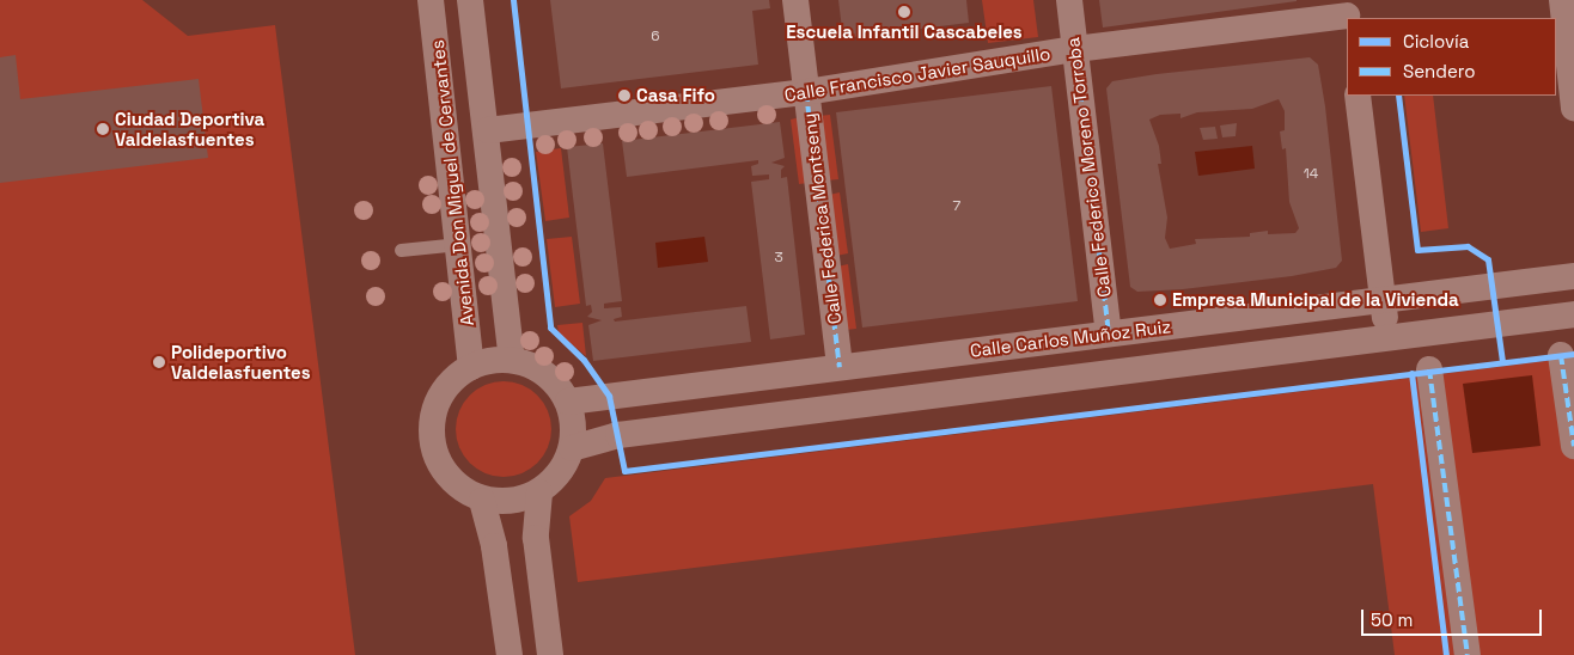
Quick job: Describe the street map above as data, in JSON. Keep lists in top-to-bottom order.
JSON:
{
  "streets": {
    "street": [
      "Calle Francisco Javier Sauquillo",
      "Calle Federico Moreno Torroba",
      "Avenida Don Miguel de Cervantes",
      "Calle Federica Montseny",
      "Calle Carlos Muñoz Ruiz"
    ]
  },
  "crossings": [
    ["Calle Francisco Javier Sauquillo", "Calle Federico Moreno Torroba"],
    ["Calle Francisco Javier Sauquillo", "Calle Federica Montseny"],
    ["Calle Federico Moreno Torroba", "Calle Carlos Muñoz Ruiz"],
    ["Avenida Don Miguel de Cervantes", "Calle Carlos Muñoz Ruiz"],
    ["Calle Federica Montseny", "Calle Carlos Muñoz Ruiz"]
  ],
  "places": [
    "Escuela Infantil Cascabeles",
    "Casa Fifo",
    "Ciudad Deportiva Valdelasfuentes",
    "Empresa Municipal de la Vivienda",
    "Polideportivo Valdelasfuentes"
  ],
  "house_numbers": [
    "6",
    "14",
    "7",
    "3"
  ],
  "legend": ["Ciclovía", "Sendero"],
  "scale_bar": "50 m"
}
